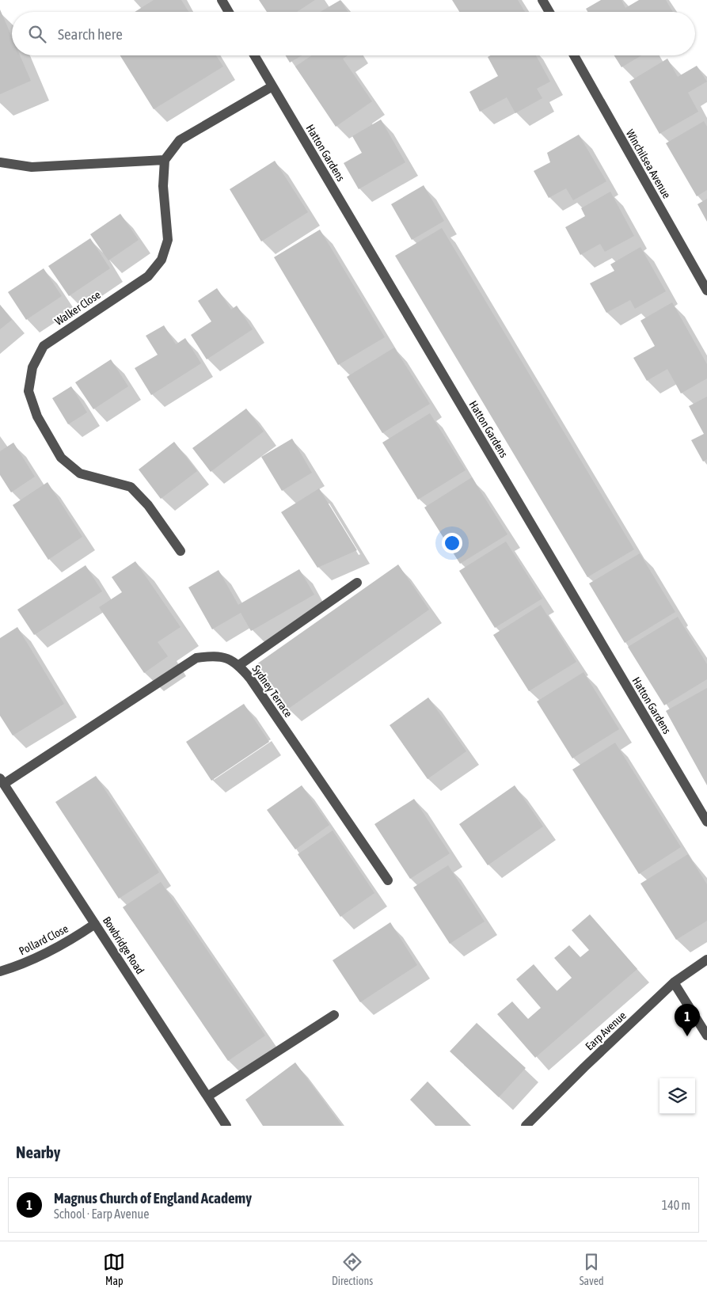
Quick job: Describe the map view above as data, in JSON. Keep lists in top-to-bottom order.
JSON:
{
  "streets": {
    "street": [
      "Hatton Gardens",
      "Winchilsea Avenue",
      "Walker Close",
      "Sydney Terrace",
      "Pollard Close",
      "Bowbridge Road",
      "Earp Avenue"
    ]
  },
  "crossings": [
    ["Sydney Terrace", "Bowbridge Road"],
    ["Pollard Close", "Bowbridge Road"]
  ],
  "page": {
    "search": "Search here",
    "pins": "1",
    "heading": "Nearby",
    "list": [
      {
        "mark": "1",
        "name": "Magnus Church of England Academy",
        "note": "School · Earp Avenue",
        "value": "140 m"
      }
    ],
    "nav": ["Map", "Directions", "Saved"]
  }
}
